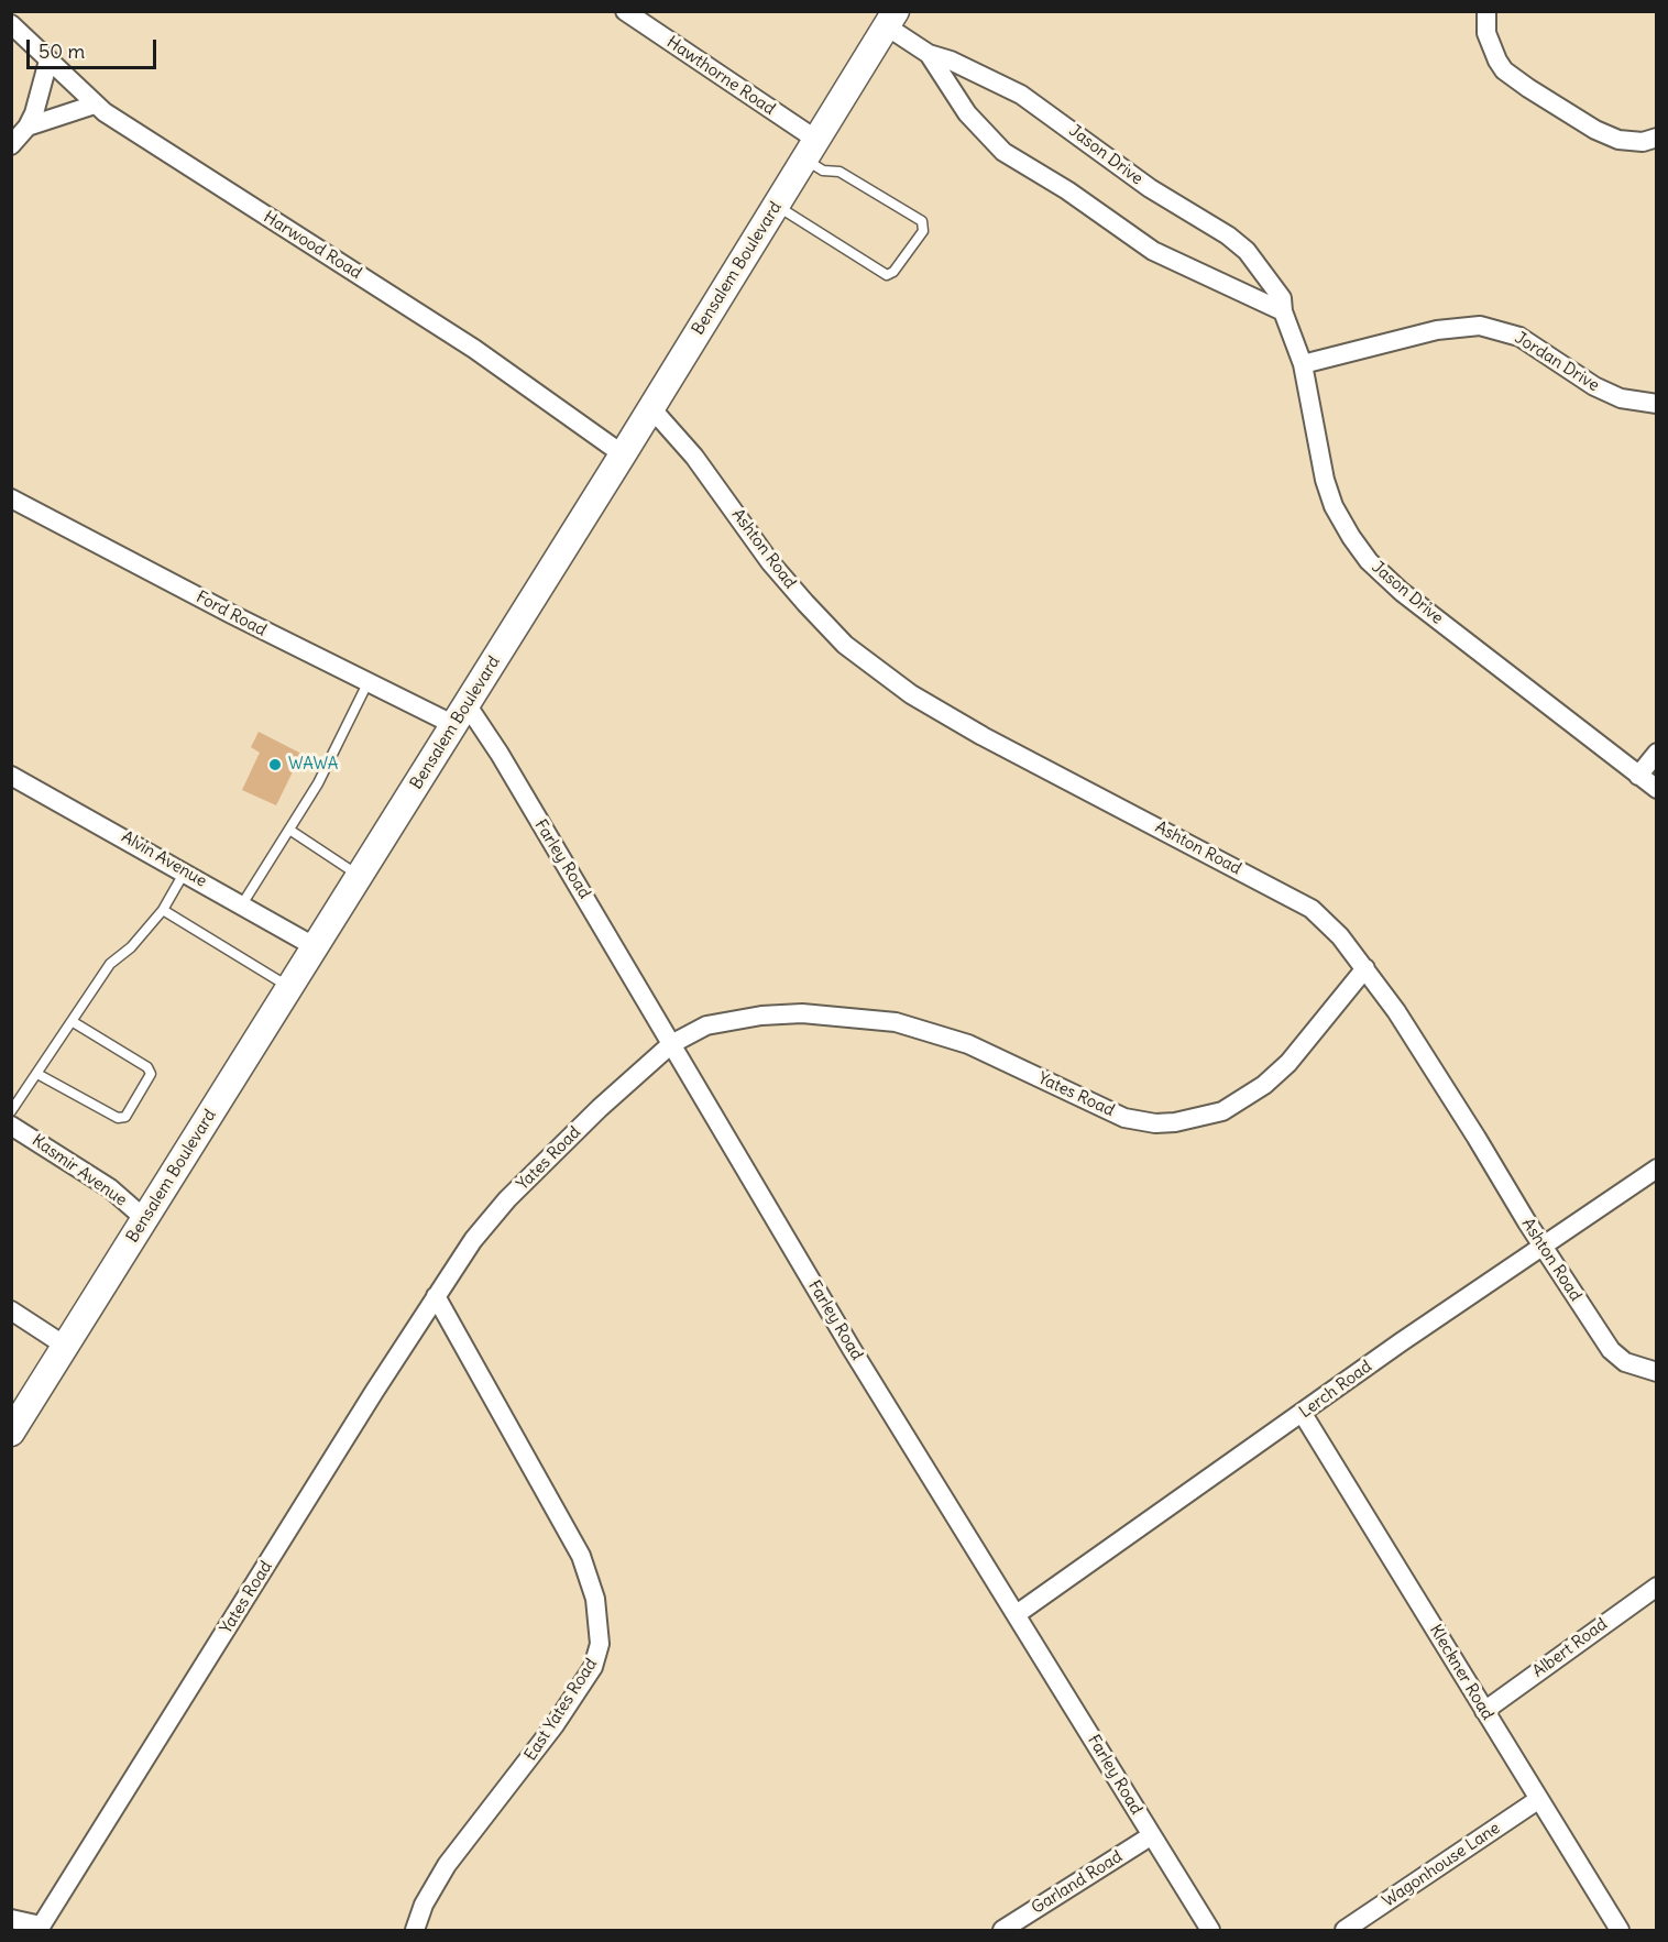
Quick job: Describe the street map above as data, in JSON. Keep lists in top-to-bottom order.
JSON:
{
  "streets": {
    "main road": ["Bensalem Boulevard"],
    "street": [
      "Hawthorne Road",
      "Jason Drive",
      "Harwood Road",
      "Jordan Drive",
      "Ashton Road",
      "Ford Road",
      "Alvin Avenue",
      "Farley Road",
      "Yates Road",
      "Kasmir Avenue",
      "Lerch Road",
      "Albert Road",
      "Kleckner Road",
      "East Yates Road",
      "Wagonhouse Lane",
      "Garland Road"
    ]
  },
  "crossings": [
    ["Hawthorne Road", "Bensalem Boulevard"],
    ["Jason Drive", "Bensalem Boulevard"],
    ["Jason Drive", "Jordan Drive"],
    ["Harwood Road", "Bensalem Boulevard"],
    ["Bensalem Boulevard", "Ashton Road"],
    ["Bensalem Boulevard", "Ford Road"],
    ["Bensalem Boulevard", "Alvin Avenue"],
    ["Bensalem Boulevard", "Farley Road"],
    ["Bensalem Boulevard", "Kasmir Avenue"],
    ["Ashton Road", "Yates Road"],
    ["Ashton Road", "Lerch Road"],
    ["Ford Road", "Farley Road"],
    ["Farley Road", "Yates Road"],
    ["Farley Road", "Lerch Road"],
    ["Farley Road", "Garland Road"],
    ["Yates Road", "East Yates Road"],
    ["Lerch Road", "Kleckner Road"],
    ["Albert Road", "Kleckner Road"],
    ["Kleckner Road", "Wagonhouse Lane"]
  ],
  "places": ["WAWA"],
  "scale_bar": "50 m"
}
